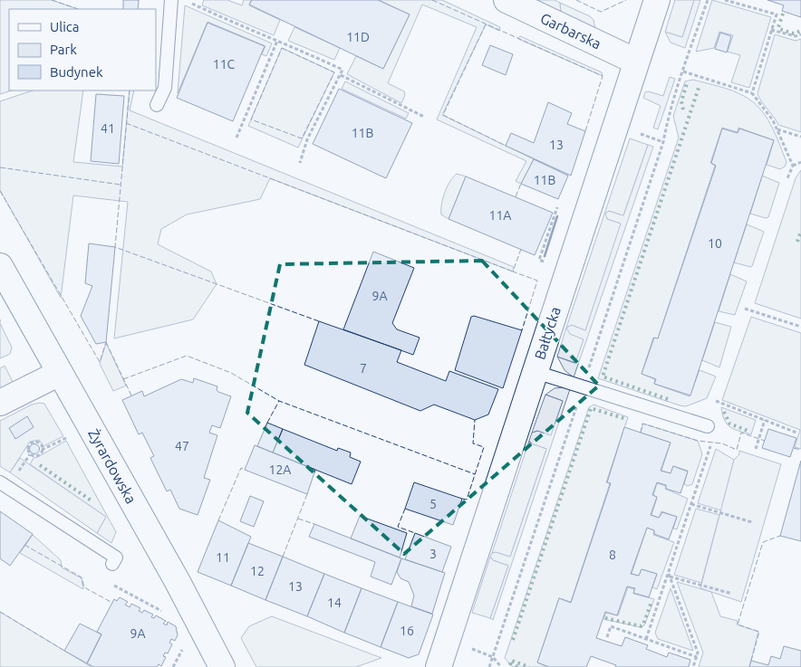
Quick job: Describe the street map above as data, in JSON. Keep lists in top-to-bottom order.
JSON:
{
  "streets": {
    "street": ["Garbarska", "Bałtycka", "Żyrardowska"]
  },
  "crossings": [
    ["Garbarska", "Bałtycka"]
  ],
  "house_numbers": [
    "11D",
    "11C",
    "41",
    "11B",
    "13",
    "11B",
    "11A",
    "10",
    "9A",
    "7",
    "47",
    "12A",
    "5",
    "3",
    "8",
    "11",
    "12",
    "13",
    "14",
    "16",
    "9A"
  ],
  "legend": ["Ulica", "Park", "Budynek"]
}
